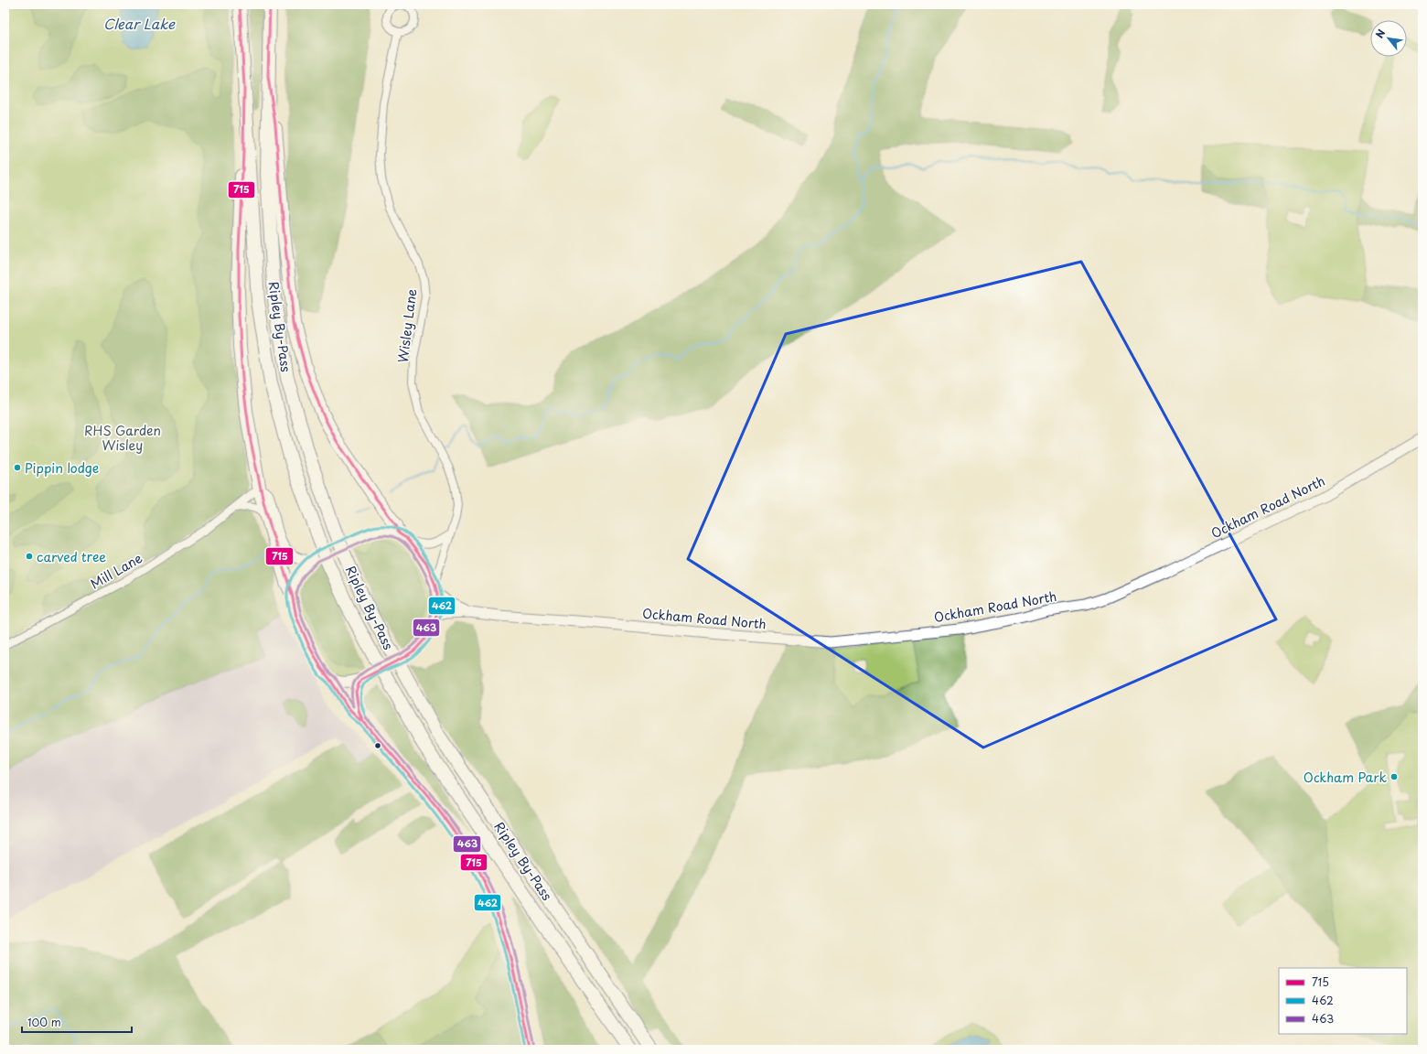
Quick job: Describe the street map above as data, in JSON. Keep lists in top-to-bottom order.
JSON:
{
  "streets": {
    "highway": ["Ripley By-Pass"],
    "main road": ["Ockham Road North"],
    "street": ["Wisley Lane", "Mill Lane"]
  },
  "water": ["Clear Lake"],
  "parks": ["RHS Garden Wisley"],
  "places": ["Pippin lodge", "carved tree", "Ockham Park"],
  "lines": ["transit line 715", "transit line 462", "transit line 463"],
  "legend": ["715", "462", "463"],
  "scale_bar": "100 m",
  "north": "top left"
}
